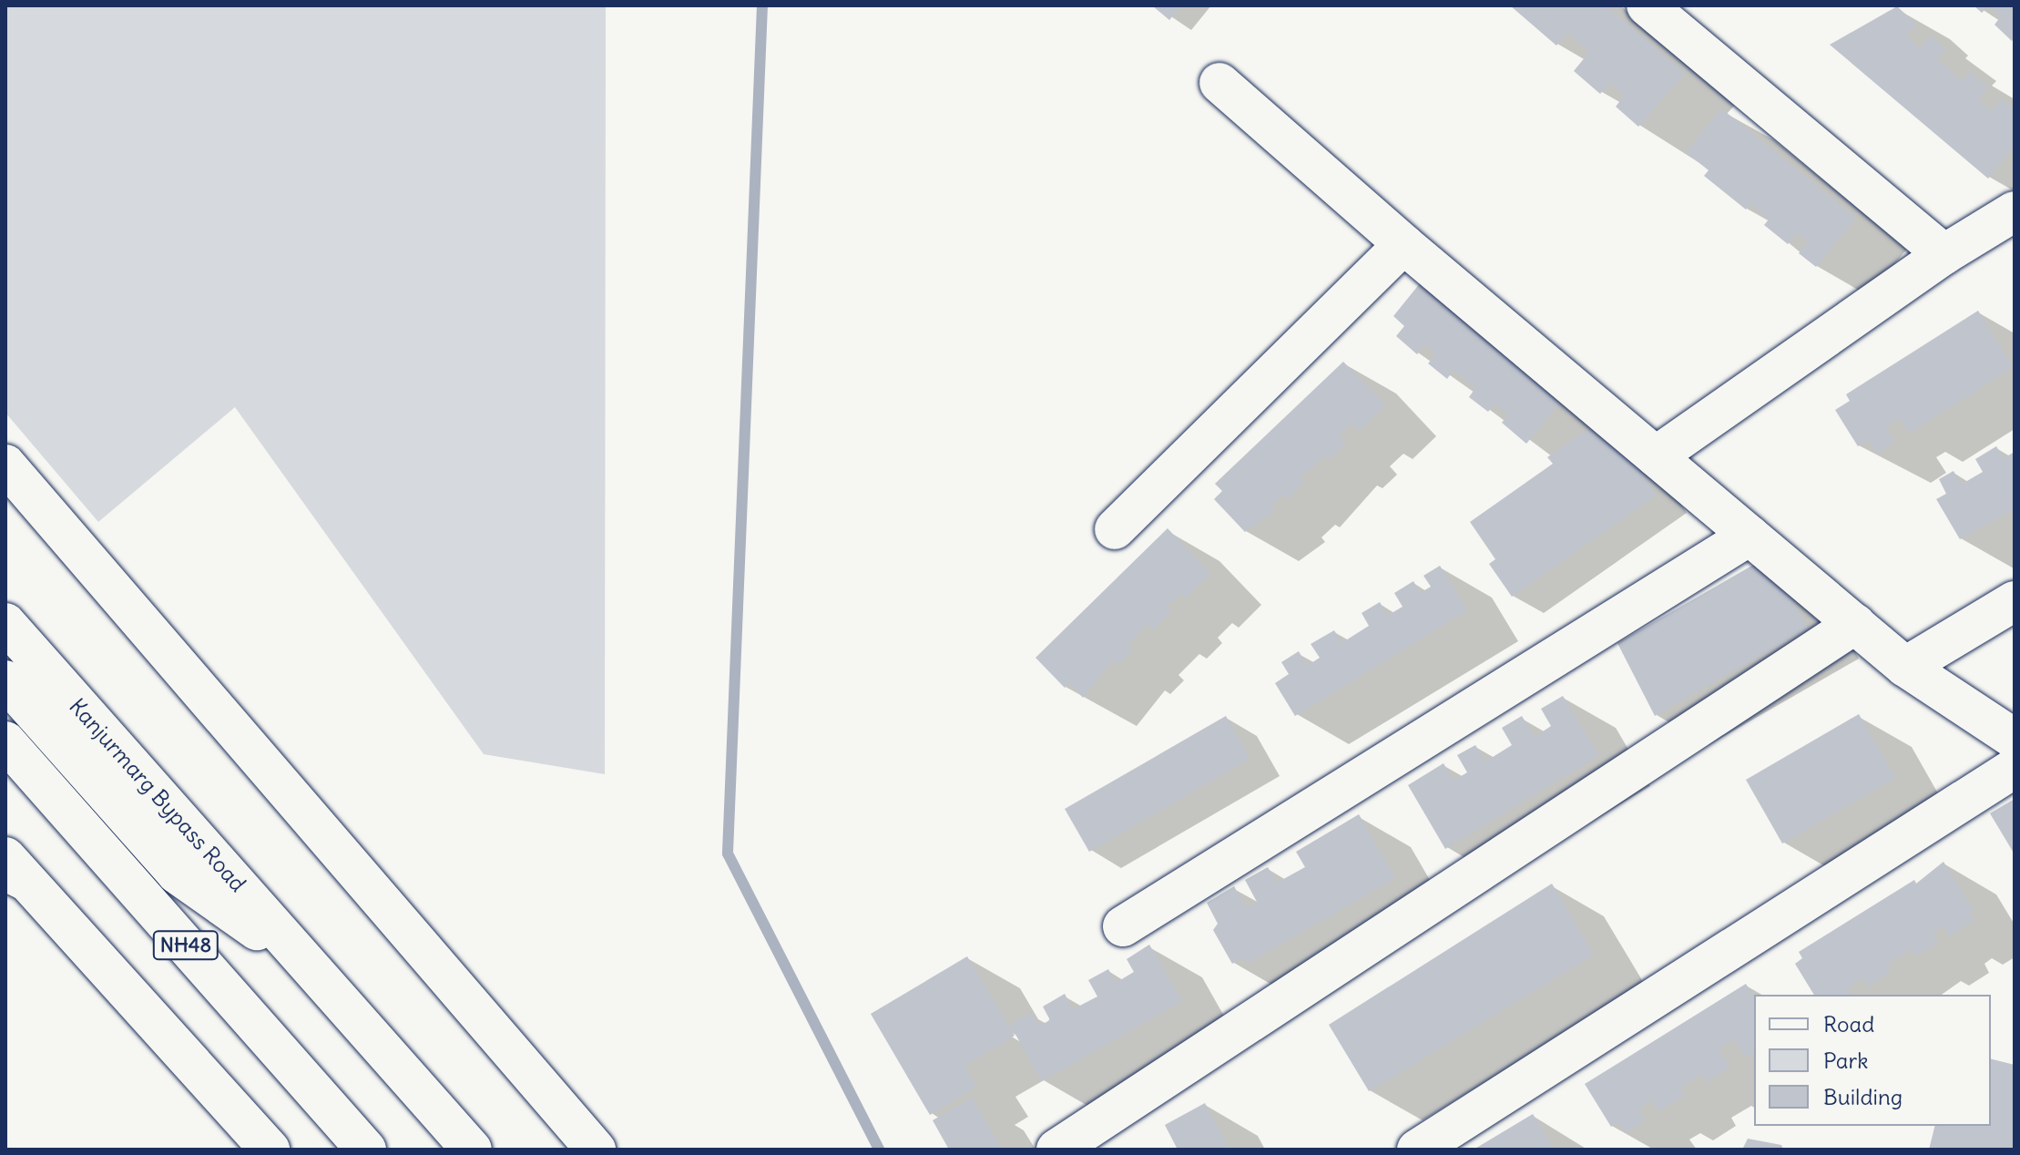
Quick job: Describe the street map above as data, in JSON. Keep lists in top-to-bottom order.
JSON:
{
  "streets": {
    "main road": ["Kanjurmarg Bypass Road", "NH48"]
  },
  "legend": ["Road", "Park", "Building"]
}
